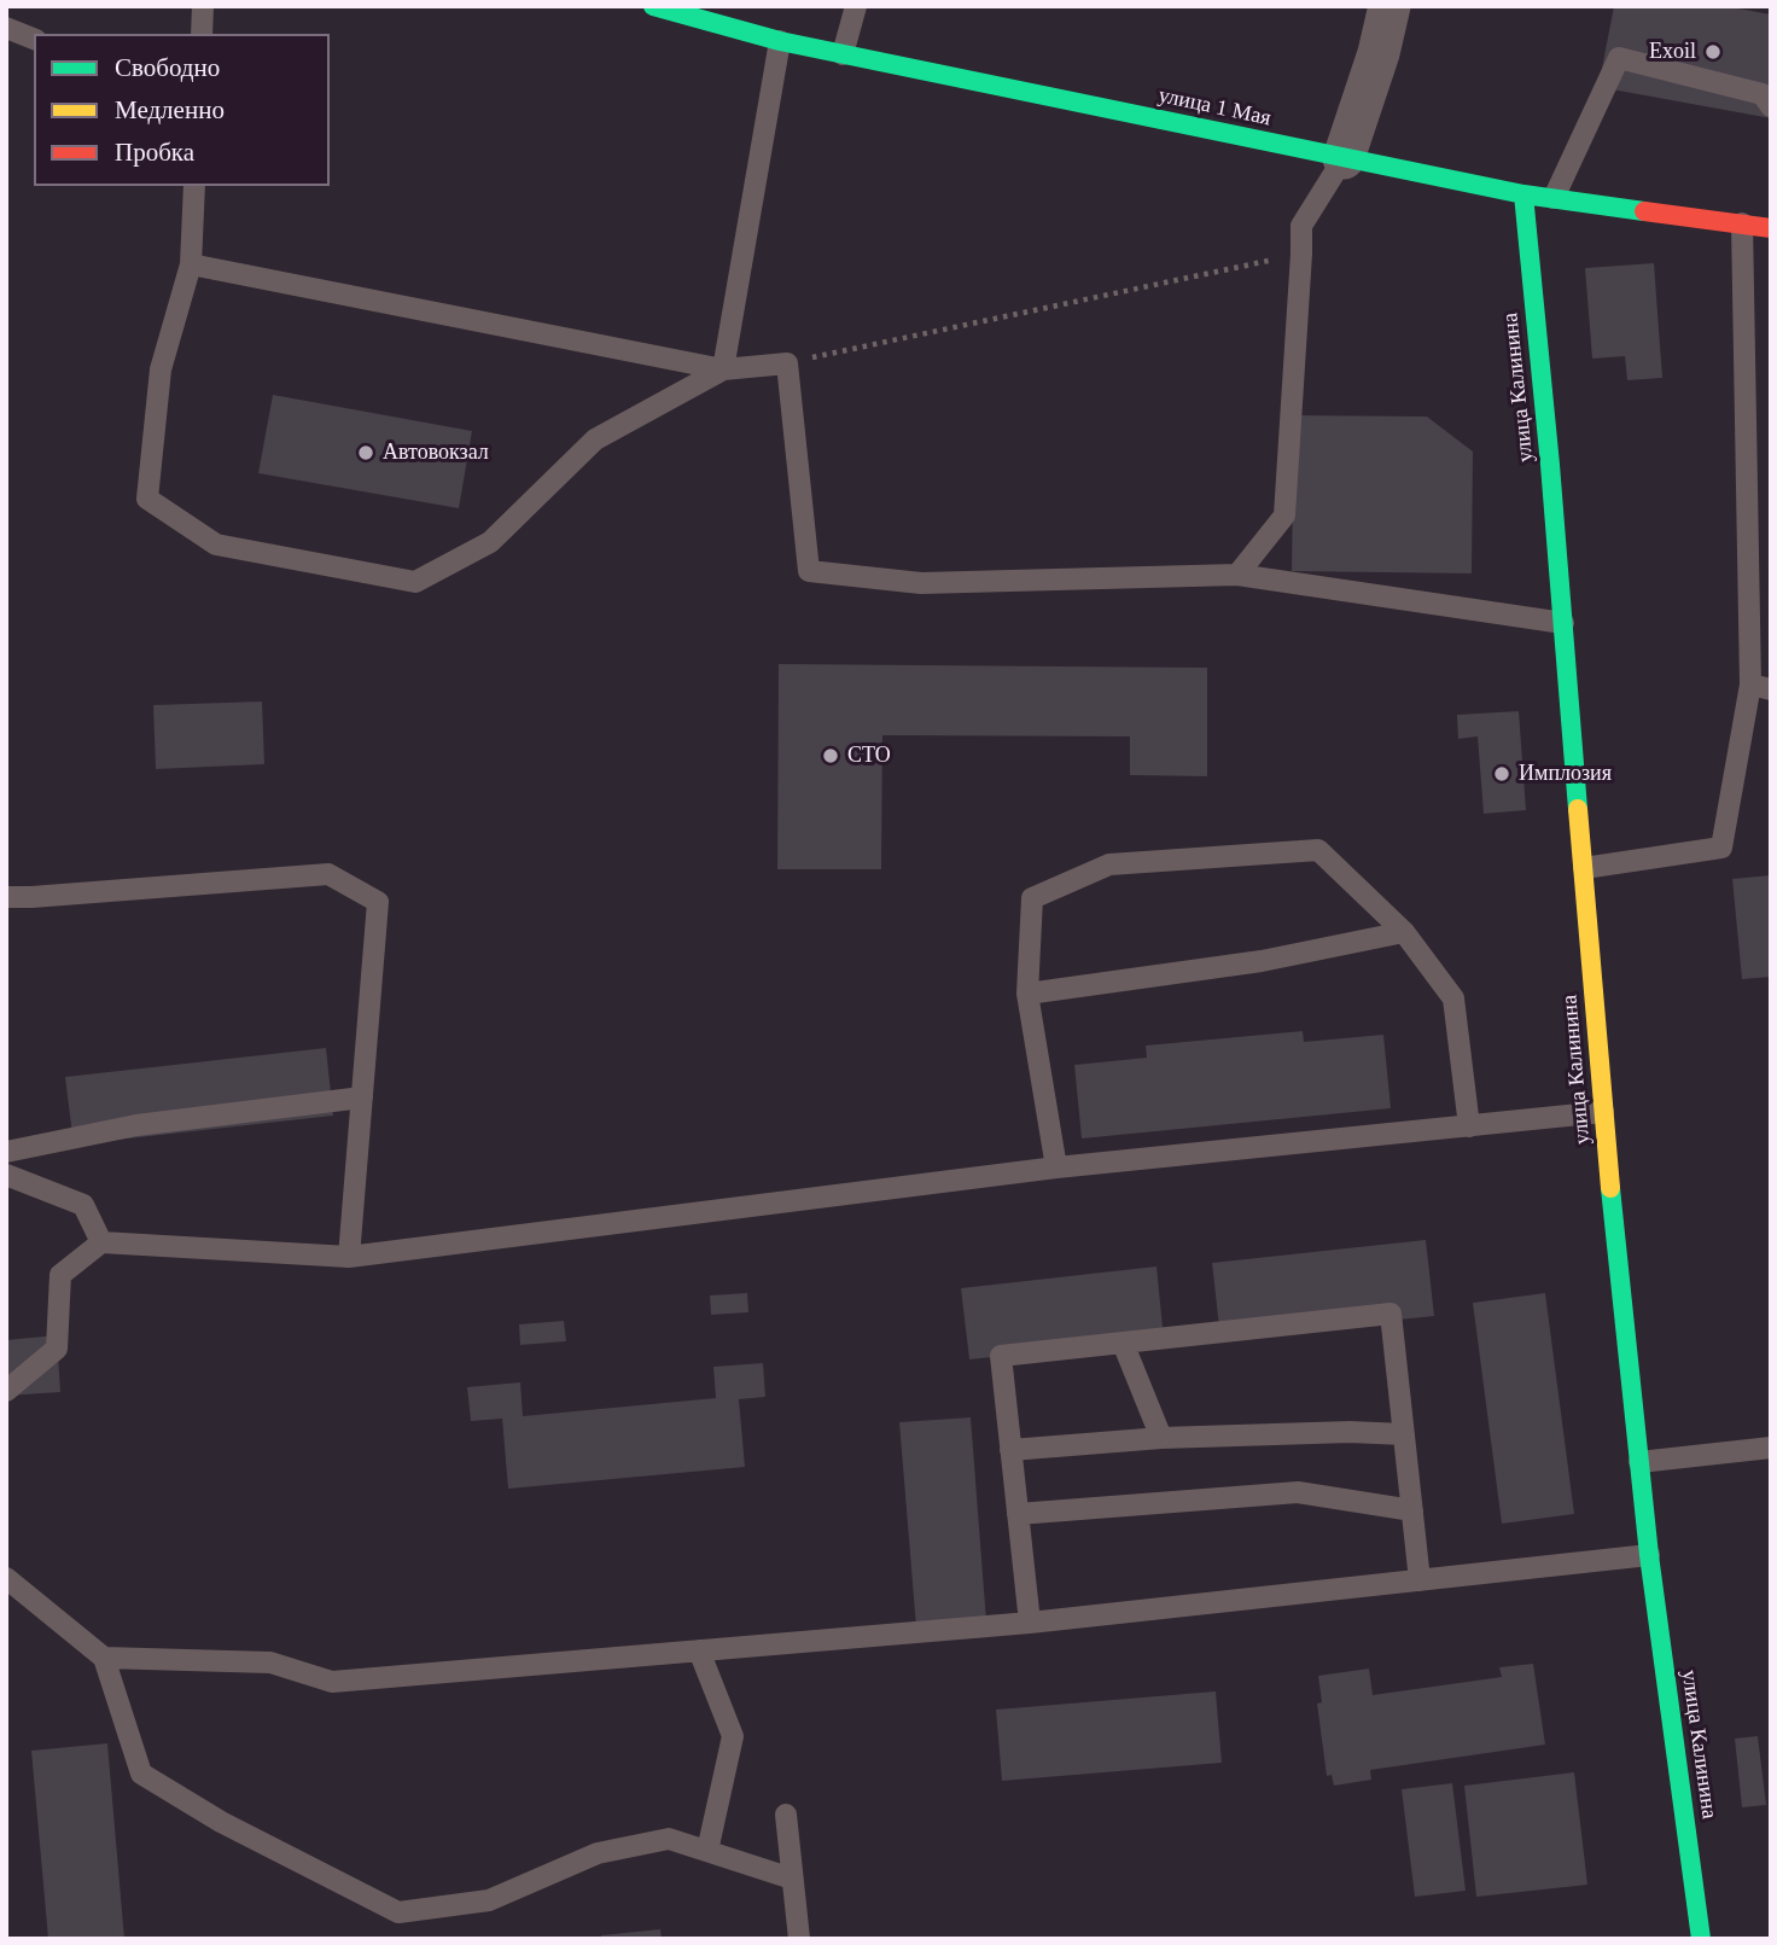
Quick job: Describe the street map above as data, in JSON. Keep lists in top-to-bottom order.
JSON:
{
  "streets": {
    "street": ["улица 1 Мая", "улица Калинина"]
  },
  "crossings": [
    ["улица 1 Мая", "улица Калинина"]
  ],
  "places": [
    "Exoil",
    "Автовокзал",
    "СТО",
    "Имплозия"
  ],
  "legend": ["Свободно", "Медленно", "Пробка"]
}
